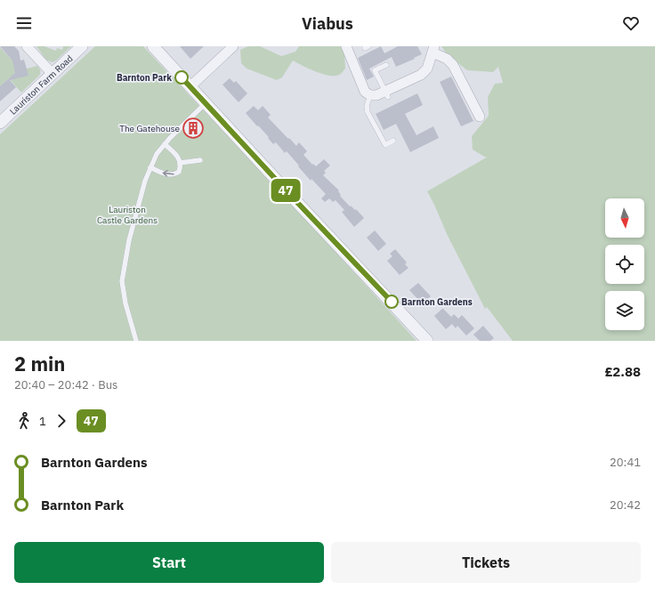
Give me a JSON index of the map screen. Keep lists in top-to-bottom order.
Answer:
{
  "streets": {
    "street": ["Lauriston Farm Road"]
  },
  "parks": ["Lauriston Castle Gardens"],
  "places": {
    "other": ["Barnton Park", "Barnton Gardens"],
    "building": ["The Gatehouse"]
  },
  "lines": ["bus line 47"],
  "north": "bottom",
  "page": {
    "header": "Viabus",
    "on_map": "47",
    "heading": ["2 min", "20:40 – 20:42 · Bus", "£2.88"],
    "legs": ["1", "47"],
    "list": [
      {
        "name": "Barnton Gardens",
        "value": "20:41"
      },
      {
        "name": "Barnton Park",
        "value": "20:42"
      }
    ],
    "buttons": ["Start", "Tickets"]
  }
}
